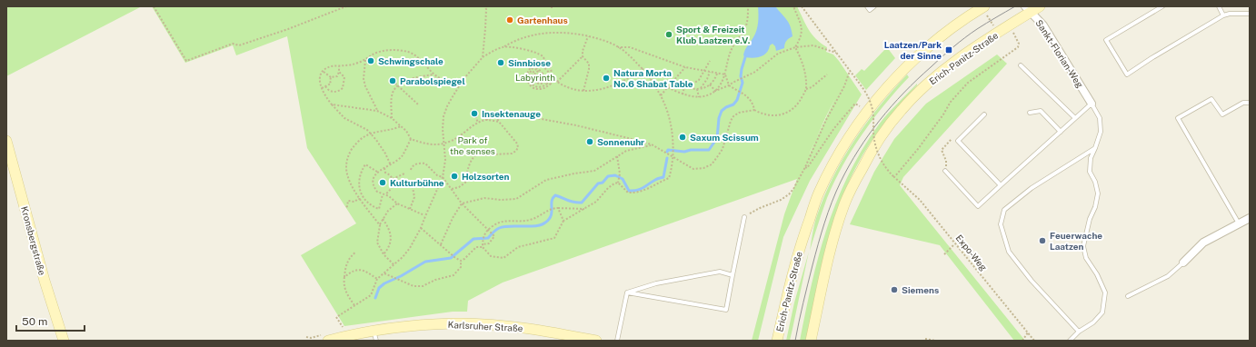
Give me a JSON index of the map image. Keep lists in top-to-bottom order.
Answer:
{
  "streets": {
    "main road": ["Erich-Panitz-Straße", "Kronsbergstraße", "Karlsruher Straße"],
    "street": ["Sankt-Florian-Weg"],
    "path": ["Expo-Weg"]
  },
  "crossings": [
    ["Sankt-Florian-Weg", "Erich-Panitz-Straße"]
  ],
  "parks": ["Labyrinth", "Park of the senses"],
  "places": {
    "other": [
      "Gartenhaus",
      "Sport & Freizeit Klub Laatzen e.V.",
      "Schwingschale",
      "Sinnbiose",
      "Natura Morta No.6 Shabat Table",
      "Parabolspiegel",
      "Insektenauge",
      "Saxum Scissum",
      "Sonnenuhr",
      "Holzsorten",
      "Kulturbühne",
      "Feuerwache Laatzen",
      "Siemens"
    ],
    "transit": ["Laatzen/Park der Sinne"]
  },
  "scale_bar": "50 m"
}
